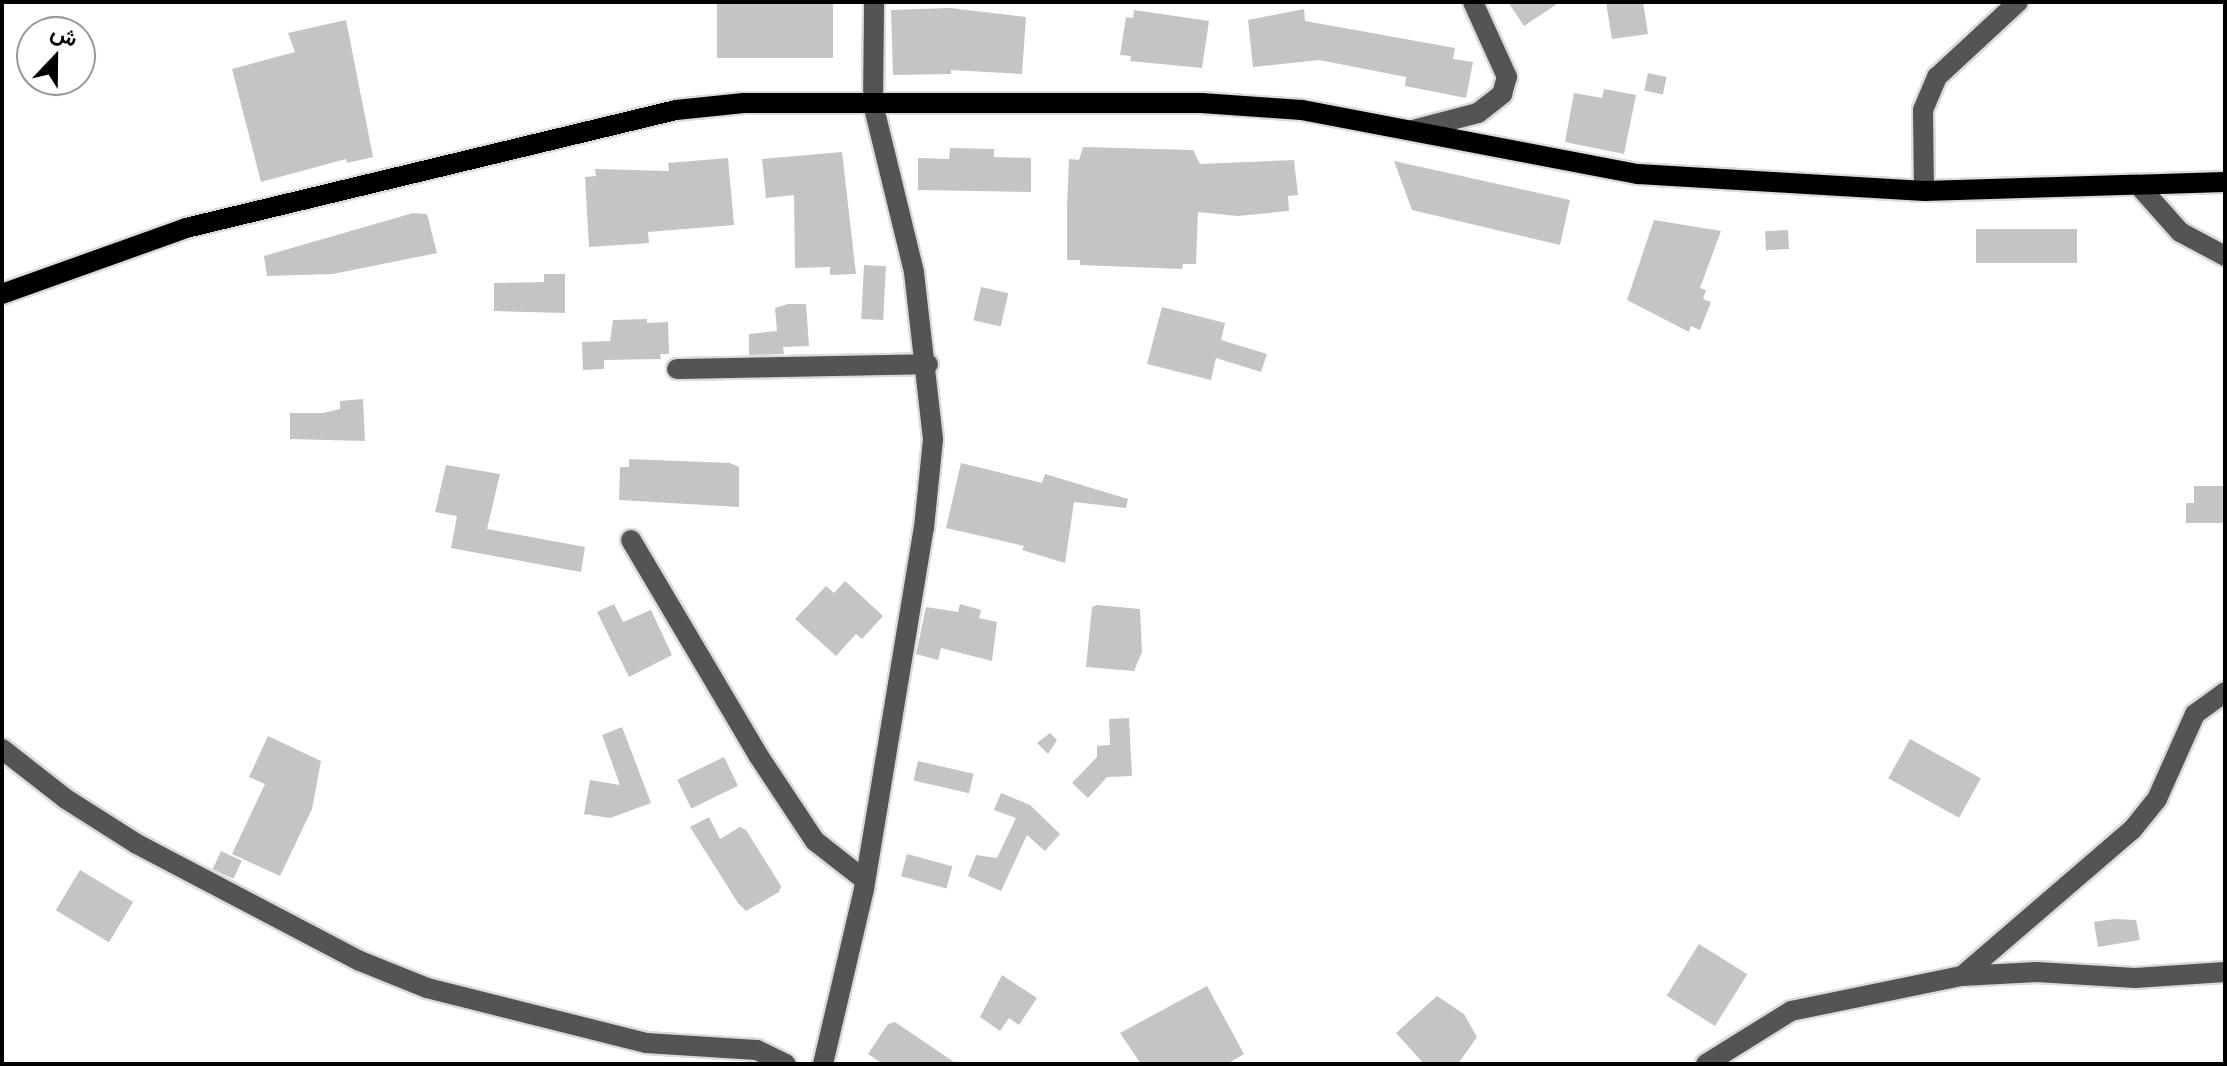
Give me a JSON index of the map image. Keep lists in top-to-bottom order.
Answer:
{
  "north": "top"
}
